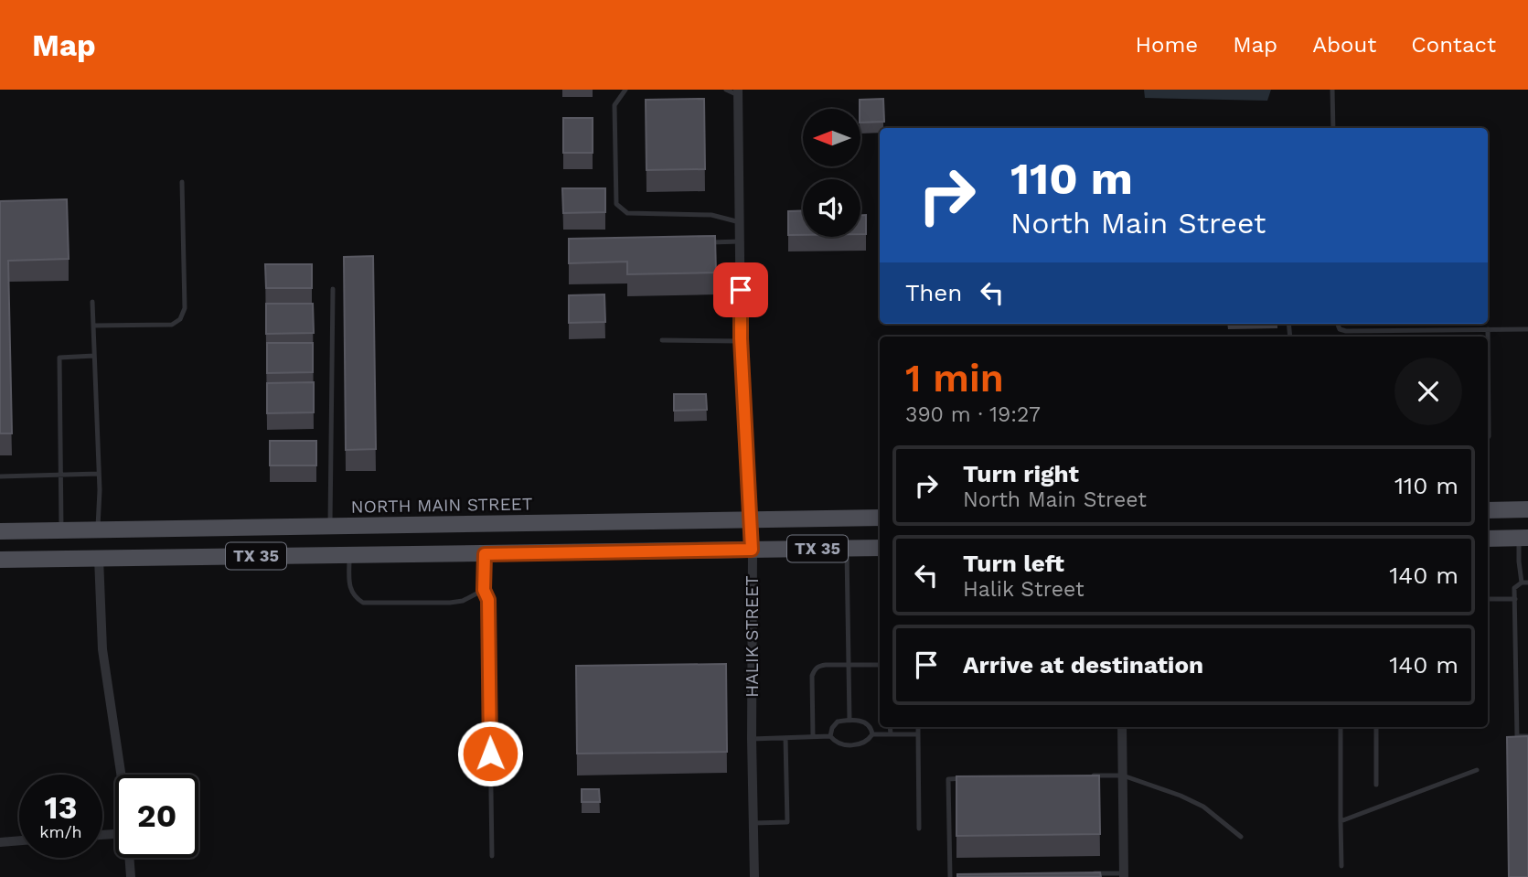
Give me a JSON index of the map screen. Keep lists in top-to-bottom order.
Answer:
{
  "streets": {
    "main road": ["NORTH MAIN STREET", "TX 35"],
    "street": ["HALIK STREET"]
  },
  "crossings": [
    ["NORTH MAIN STREET", "HALIK STREET"],
    ["TX 35", "HALIK STREET"]
  ],
  "north": "left",
  "page": {
    "header": "Map",
    "nav": [
      "Home",
      "Map",
      "About",
      "Contact"
    ],
    "turn": ["110 m", "North Main Street"],
    "then": "Then",
    "heading": ["1 min", "390 m · 19:27"],
    "list": [
      {
        "name": "Turn right",
        "note": "North Main Street",
        "value": "110 m"
      },
      {
        "name": "Turn left",
        "note": "Halik Street",
        "value": "140 m"
      },
      {
        "name": "Arrive at destination",
        "value": "140 m"
      }
    ],
    "speed": "13 km/h",
    "limit": "20"
  }
}
